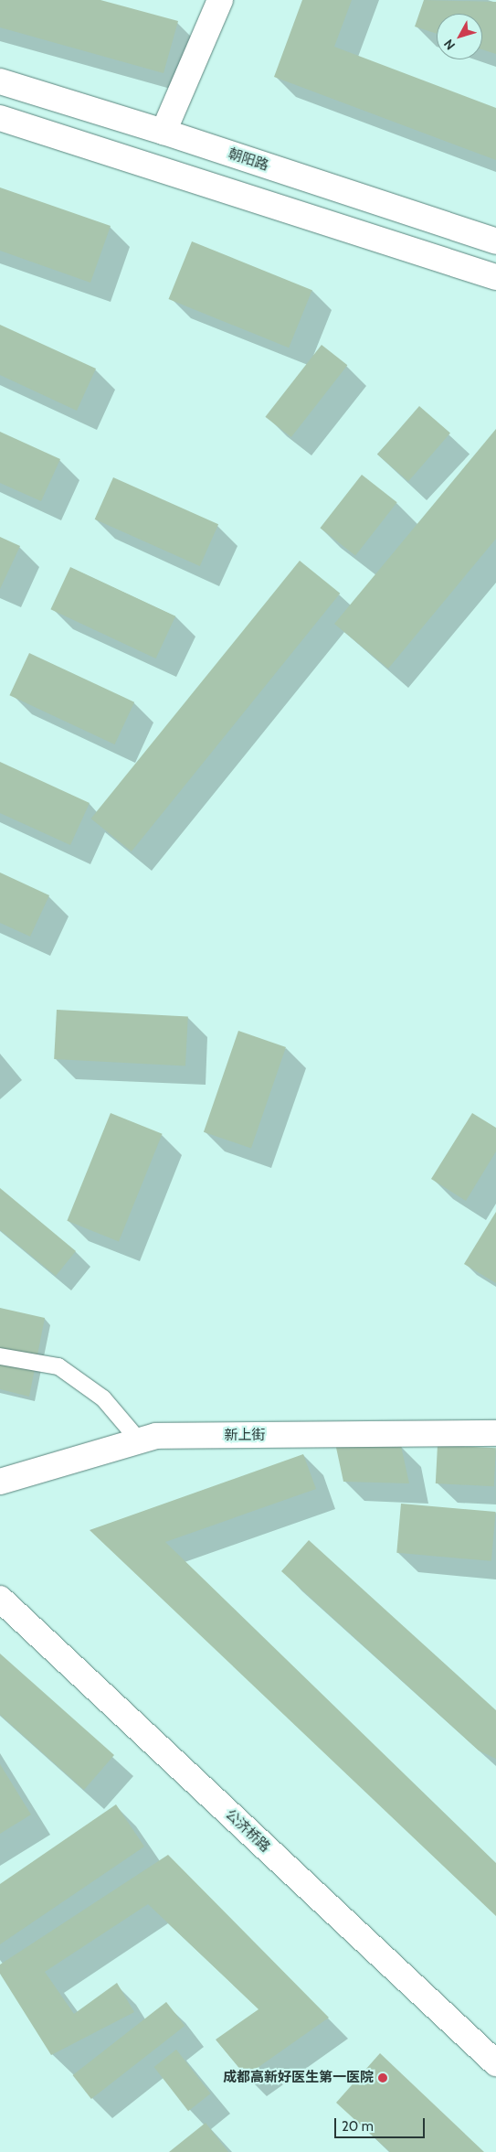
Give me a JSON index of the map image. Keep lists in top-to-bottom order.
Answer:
{
  "streets": {
    "main road": ["朝阳路", "新上街", "公济桥路"]
  },
  "places": ["成都高新好医生第一医院"],
  "scale_bar": "20 m",
  "north": "bottom left"
}
